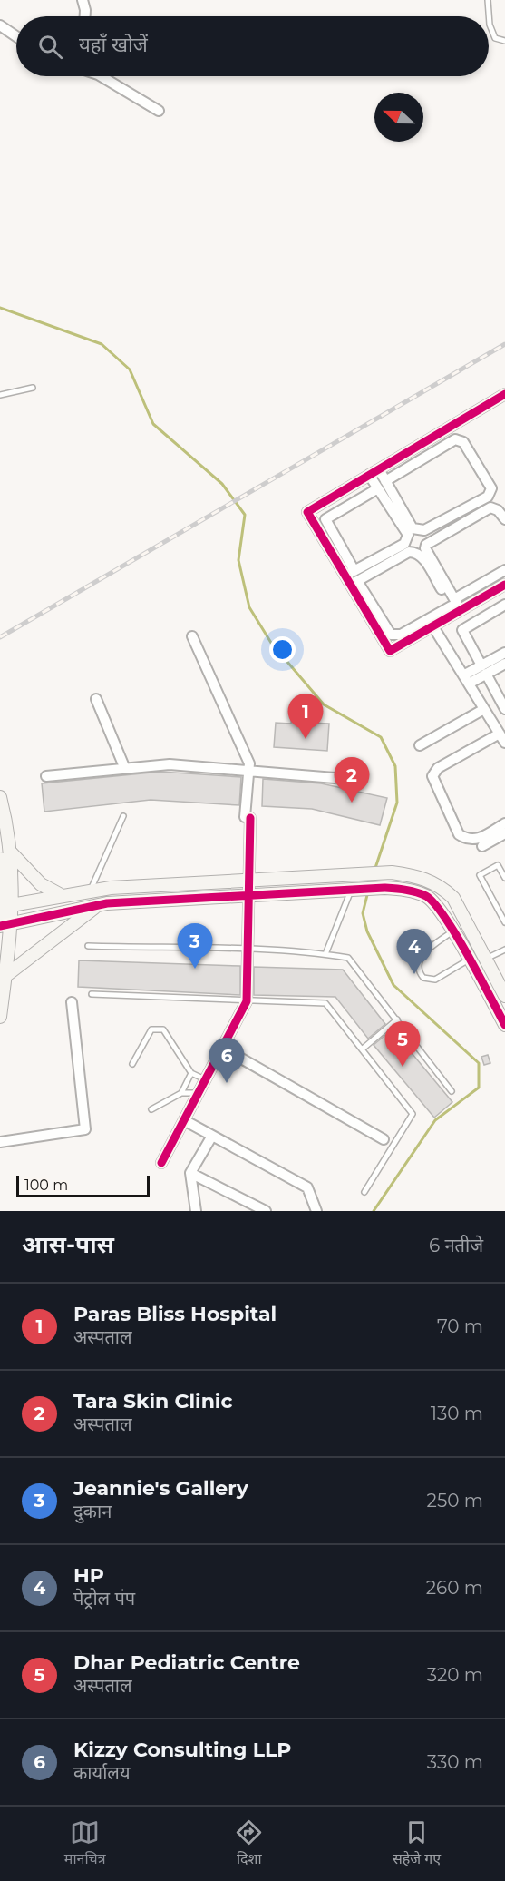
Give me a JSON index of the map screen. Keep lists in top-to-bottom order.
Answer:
{
  "scale_bar": "100 m",
  "north": "left",
  "page": {
    "search": "यहाँ खोजें",
    "pins": [
      "1",
      "2",
      "3",
      "4",
      "5",
      "6"
    ],
    "scale": "100 m",
    "heading": ["आस-पास", "6 नतीजे"],
    "list": [
      {
        "mark": "1",
        "name": "Paras Bliss Hospital",
        "note": "अस्पताल",
        "value": "70 m"
      },
      {
        "mark": "2",
        "name": "Tara Skin Clinic",
        "note": "अस्पताल",
        "value": "130 m"
      },
      {
        "mark": "3",
        "name": "Jeannie's Gallery",
        "note": "दुकान",
        "value": "250 m"
      },
      {
        "mark": "4",
        "name": "HP",
        "note": "पेट्रोल पंप",
        "value": "260 m"
      },
      {
        "mark": "5",
        "name": "Dhar Pediatric Centre",
        "note": "अस्पताल",
        "value": "320 m"
      },
      {
        "mark": "6",
        "name": "Kizzy Consulting LLP",
        "note": "कार्यालय",
        "value": "330 m"
      }
    ],
    "nav": ["मानचित्र", "दिशा", "सहेजे गए"]
  }
}
